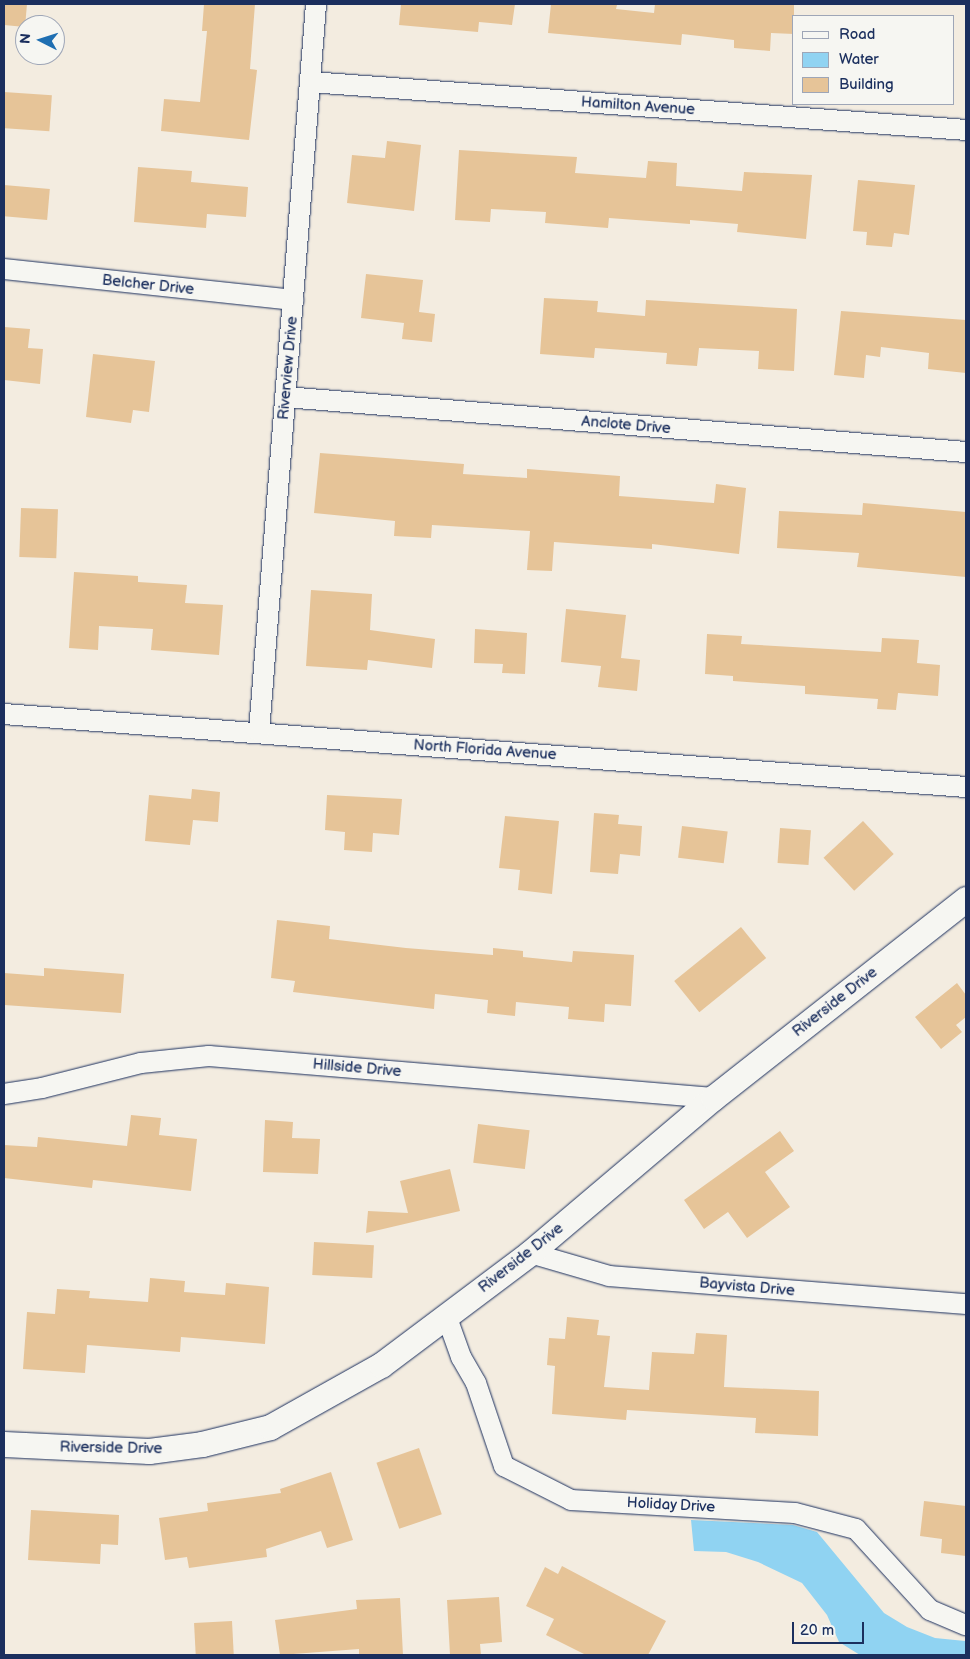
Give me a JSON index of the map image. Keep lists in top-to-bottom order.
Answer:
{
  "streets": {
    "street": [
      "Hamilton Avenue",
      "Belcher Drive",
      "Riverview Drive",
      "Anclote Drive",
      "North Florida Avenue",
      "Riverside Drive",
      "Hillside Drive",
      "Bayvista Drive",
      "Holiday Drive"
    ]
  },
  "crossings": [
    ["Hamilton Avenue", "Riverview Drive"],
    ["Belcher Drive", "Riverview Drive"],
    ["Riverview Drive", "Anclote Drive"],
    ["Riverview Drive", "North Florida Avenue"],
    ["Riverside Drive", "Hillside Drive"],
    ["Riverside Drive", "Bayvista Drive"],
    ["Riverside Drive", "Holiday Drive"]
  ],
  "legend": ["Road", "Water", "Building"],
  "scale_bar": "20 m",
  "north": "left"
}
